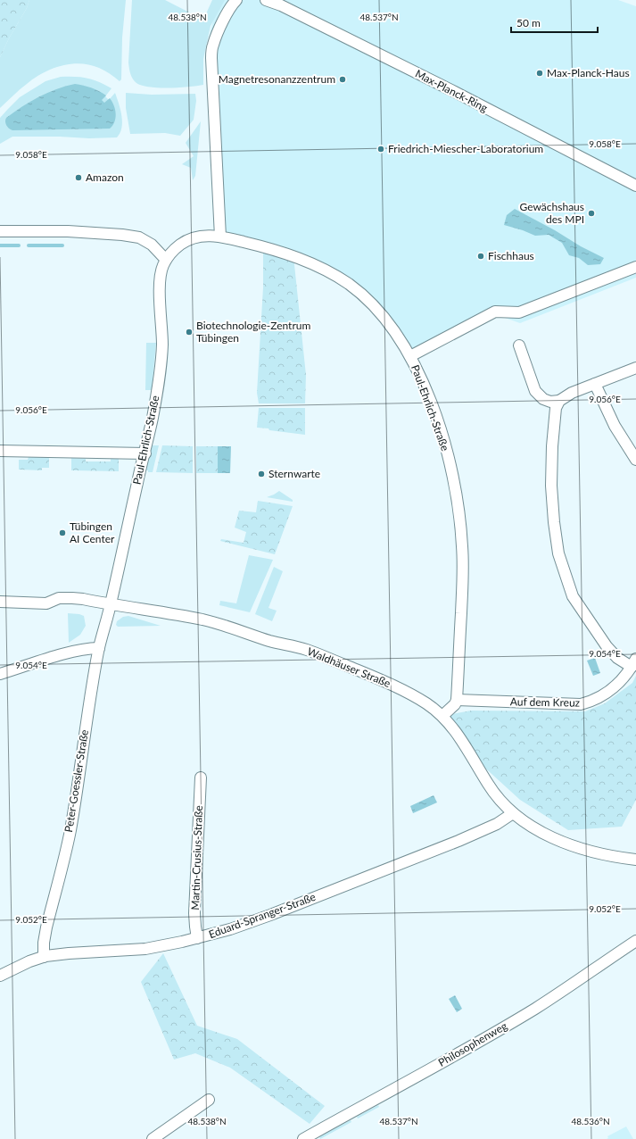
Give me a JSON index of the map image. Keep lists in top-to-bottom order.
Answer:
{
  "streets": {
    "street": [
      "Max-Planck-Ring",
      "Paul-Ehrlich-Straße",
      "Waldhäuser Straße",
      "Auf dem Kreuz",
      "Peter-Goessler-Straße",
      "Martin-Crusius-Straße",
      "Eduard-Spranger-Straße",
      "Philosophenweg"
    ]
  },
  "crossings": [
    ["Paul-Ehrlich-Straße", "Waldhäuser Straße"],
    ["Paul-Ehrlich-Straße", "Auf dem Kreuz"],
    ["Paul-Ehrlich-Straße", "Peter-Goessler-Straße"],
    ["Waldhäuser Straße", "Peter-Goessler-Straße"],
    ["Waldhäuser Straße", "Eduard-Spranger-Straße"],
    ["Peter-Goessler-Straße", "Eduard-Spranger-Straße"],
    ["Martin-Crusius-Straße", "Eduard-Spranger-Straße"]
  ],
  "places": [
    "Max-Planck-Haus",
    "Magnetresonanzzentrum",
    "Friedrich-Miescher-Laboratorium",
    "Amazon",
    "Gewächshaus des MPI",
    "Fischhaus",
    "Biotechnologie-Zentrum Tübingen",
    "Sternwarte",
    "Tübingen AI Center"
  ],
  "scale_bar": "50 m",
  "coordinates": [
    "48.538°N",
    "48.537°N",
    "9.058°E",
    "9.056°E",
    "9.054°E",
    "9.052°E",
    "48.536°N"
  ]
}
